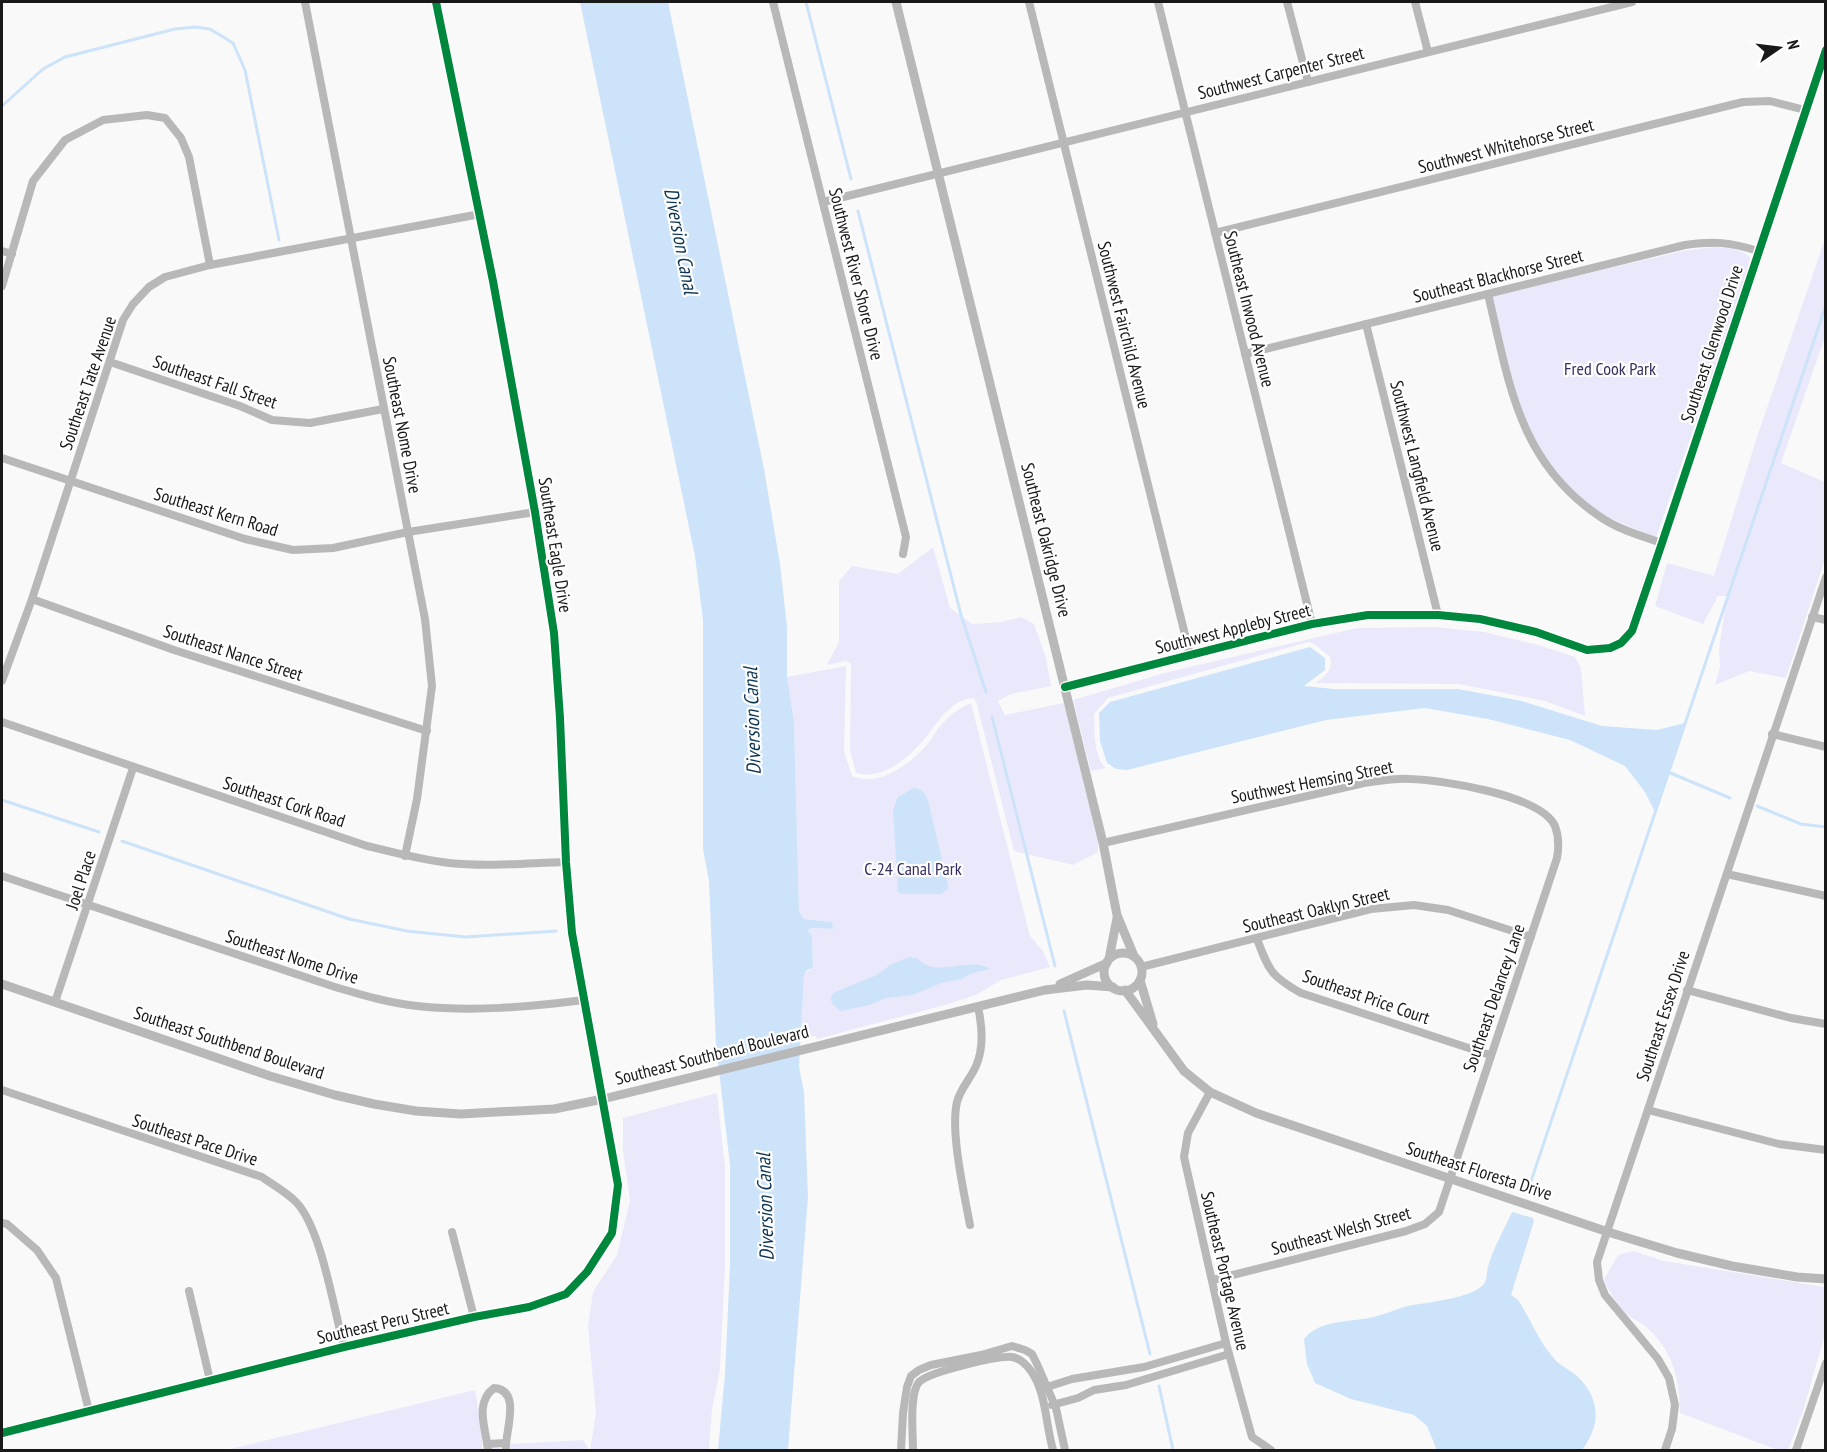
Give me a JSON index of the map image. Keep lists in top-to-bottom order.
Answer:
{
  "streets": {
    "street": [
      "Southwest Carpenter Street",
      "Southwest Whitehorse Street",
      "Southwest River Shore Drive",
      "Southeast Blackhorse Street",
      "Southeast Inwood Avenue",
      "Southwest Fairchild Avenue",
      "Southeast Glenwood Drive",
      "Southeast Fall Street",
      "Southeast Tate Avenue",
      "Southeast Nome Drive",
      "Southwest Langfield Avenue",
      "Southeast Kern Road",
      "Southeast Oakridge Drive",
      "Southeast Eagle Drive",
      "Southwest Appleby Street",
      "Southeast Nance Street",
      "Southwest Hemsing Street",
      "Southeast Cork Road",
      "Joel Place",
      "Southeast Oaklyn Street",
      "Southeast Price Court",
      "Southeast Delancey Lane",
      "Southeast Essex Drive",
      "Southeast Southbend Boulevard",
      "Southeast Pace Drive",
      "Southeast Floresta Drive",
      "Southeast Welsh Street",
      "Southeast Portage Avenue",
      "Southeast Peru Street"
    ]
  },
  "crossings": [
    ["Southwest Carpenter Street", "Southwest River Shore Drive"],
    ["Southwest Carpenter Street", "Southeast Inwood Avenue"],
    ["Southwest Carpenter Street", "Southwest Fairchild Avenue"],
    ["Southwest Carpenter Street", "Southeast Oakridge Drive"],
    ["Southwest Whitehorse Street", "Southeast Inwood Avenue"],
    ["Southwest Whitehorse Street", "Southeast Glenwood Drive"],
    ["Southeast Blackhorse Street", "Southeast Inwood Avenue"],
    ["Southeast Blackhorse Street", "Southeast Glenwood Drive"],
    ["Southeast Blackhorse Street", "Southwest Langfield Avenue"],
    ["Southeast Inwood Avenue", "Southwest Appleby Street"],
    ["Southwest Fairchild Avenue", "Southwest Appleby Street"],
    ["Southeast Glenwood Drive", "Southwest Appleby Street"],
    ["Southeast Fall Street", "Southeast Tate Avenue"],
    ["Southeast Fall Street", "Southeast Nome Drive"],
    ["Southeast Tate Avenue", "Southeast Nome Drive"],
    ["Southeast Tate Avenue", "Southeast Kern Road"],
    ["Southeast Tate Avenue", "Southeast Eagle Drive"],
    ["Southeast Tate Avenue", "Southeast Nance Street"],
    ["Southeast Nome Drive", "Southeast Kern Road"],
    ["Southeast Nome Drive", "Southeast Eagle Drive"],
    ["Southeast Nome Drive", "Southeast Nance Street"],
    ["Southeast Nome Drive", "Southeast Cork Road"],
    ["Southeast Nome Drive", "Joel Place"],
    ["Southwest Langfield Avenue", "Southwest Appleby Street"],
    ["Southeast Kern Road", "Southeast Eagle Drive"],
    ["Southeast Oakridge Drive", "Southwest Appleby Street"],
    ["Southeast Oakridge Drive", "Southwest Hemsing Street"],
    ["Southeast Oakridge Drive", "Southeast Oaklyn Street"],
    ["Southeast Oakridge Drive", "Southeast Southbend Boulevard"],
    ["Southeast Oakridge Drive", "Southeast Floresta Drive"],
    ["Southeast Eagle Drive", "Southeast Cork Road"],
    ["Southeast Eagle Drive", "Southeast Southbend Boulevard"],
    ["Southeast Eagle Drive", "Southeast Peru Street"],
    ["Southwest Hemsing Street", "Southeast Delancey Lane"],
    ["Southeast Cork Road", "Joel Place"],
    ["Joel Place", "Southeast Southbend Boulevard"],
    ["Southeast Oaklyn Street", "Southeast Price Court"],
    ["Southeast Oaklyn Street", "Southeast Delancey Lane"],
    ["Southeast Oaklyn Street", "Southeast Southbend Boulevard"],
    ["Southeast Oaklyn Street", "Southeast Floresta Drive"],
    ["Southeast Price Court", "Southeast Delancey Lane"],
    ["Southeast Delancey Lane", "Southeast Floresta Drive"],
    ["Southeast Delancey Lane", "Southeast Welsh Street"],
    ["Southeast Essex Drive", "Southeast Floresta Drive"],
    ["Southeast Southbend Boulevard", "Southeast Floresta Drive"],
    ["Southeast Southbend Boulevard", "Southeast Peru Street"],
    ["Southeast Pace Drive", "Southeast Peru Street"],
    ["Southeast Floresta Drive", "Southeast Welsh Street"],
    ["Southeast Floresta Drive", "Southeast Portage Avenue"],
    ["Southeast Welsh Street", "Southeast Portage Avenue"]
  ],
  "water": ["Diversion Canal"],
  "parks": ["Fred Cook Park", "C-24 Canal Park"],
  "north": "right"
}
